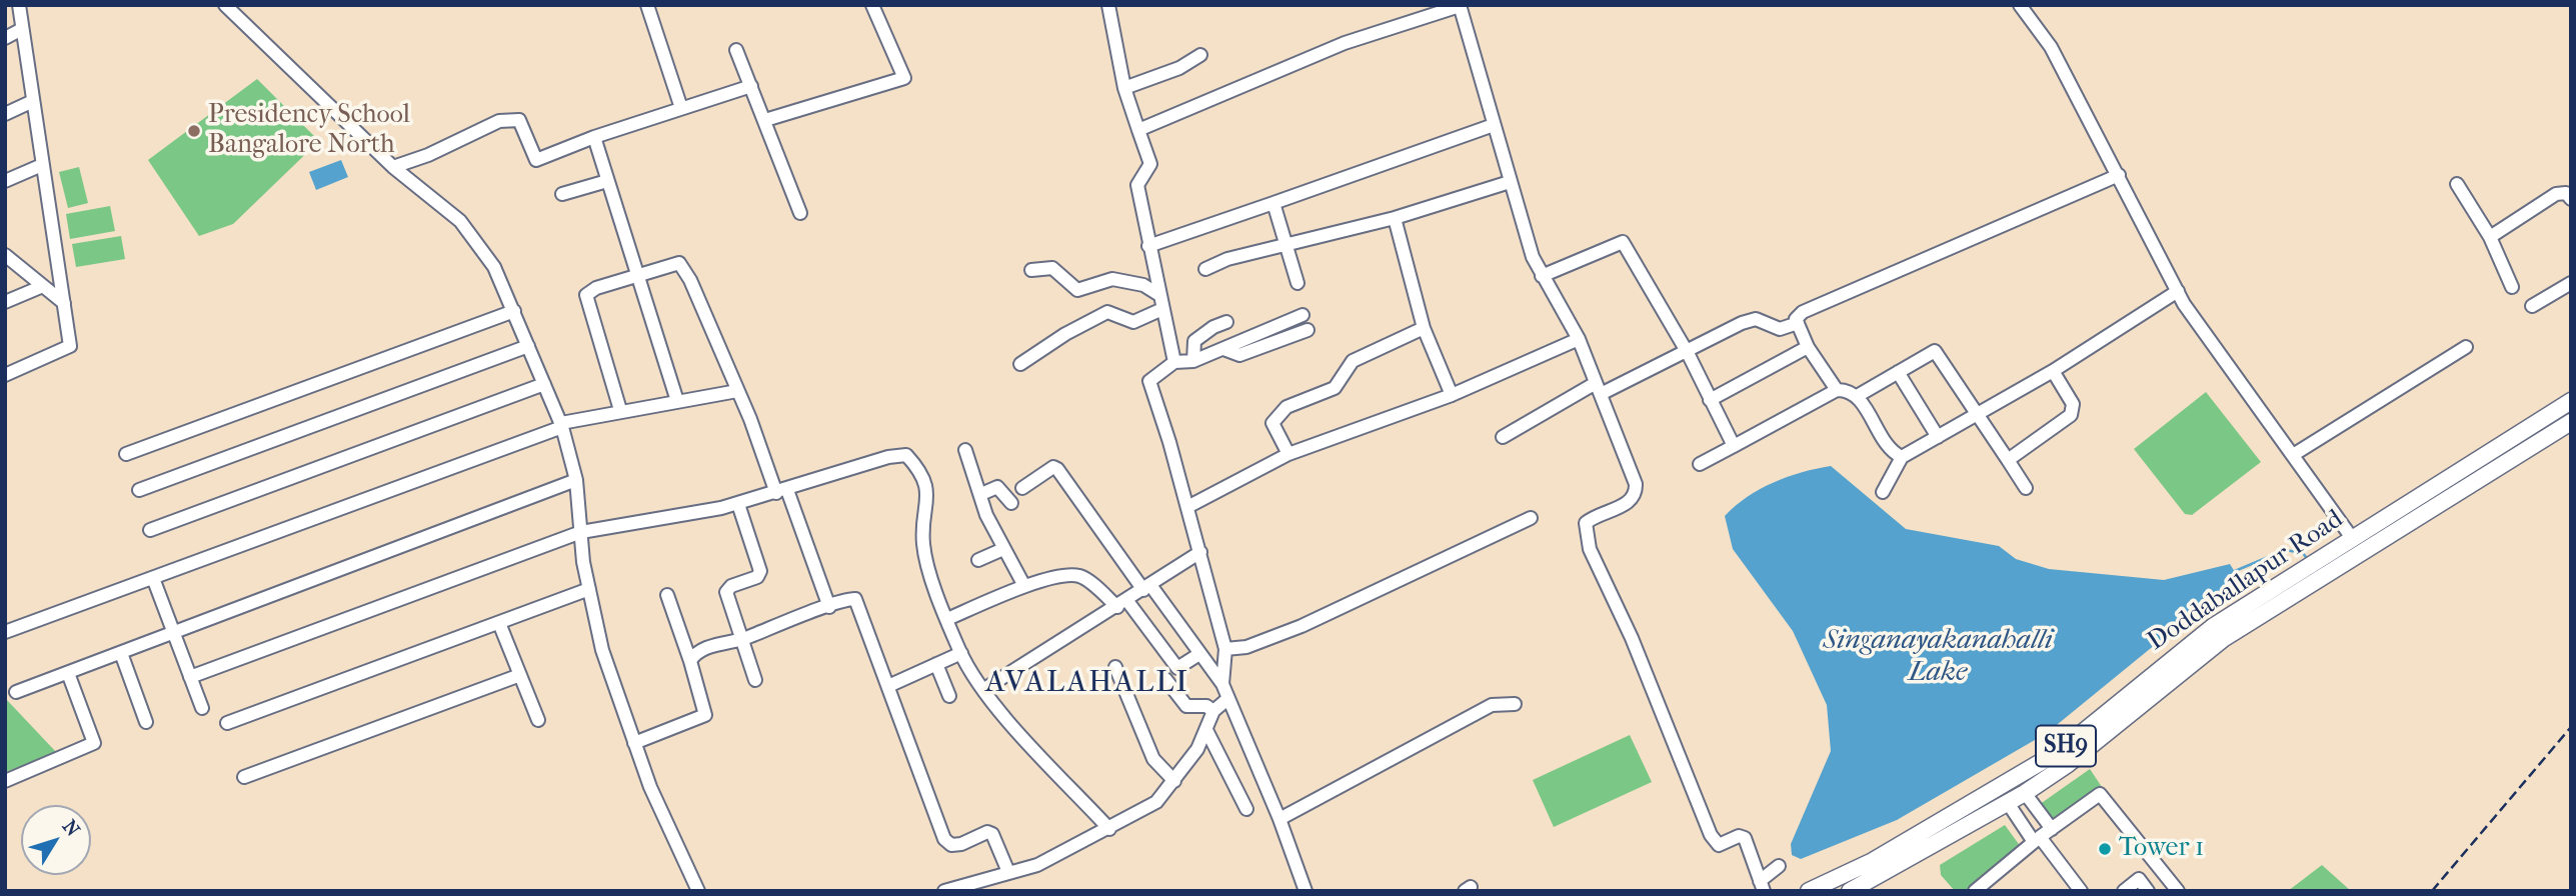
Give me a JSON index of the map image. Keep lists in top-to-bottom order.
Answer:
{
  "streets": {
    "main road": ["Doddaballapur Road", "SH9"]
  },
  "districts": ["AVALAHALLI"],
  "water": ["Singanayakanahalli Lake"],
  "places": ["Presidency School Bangalore North", "Tower 1"],
  "north": "top right"
}
